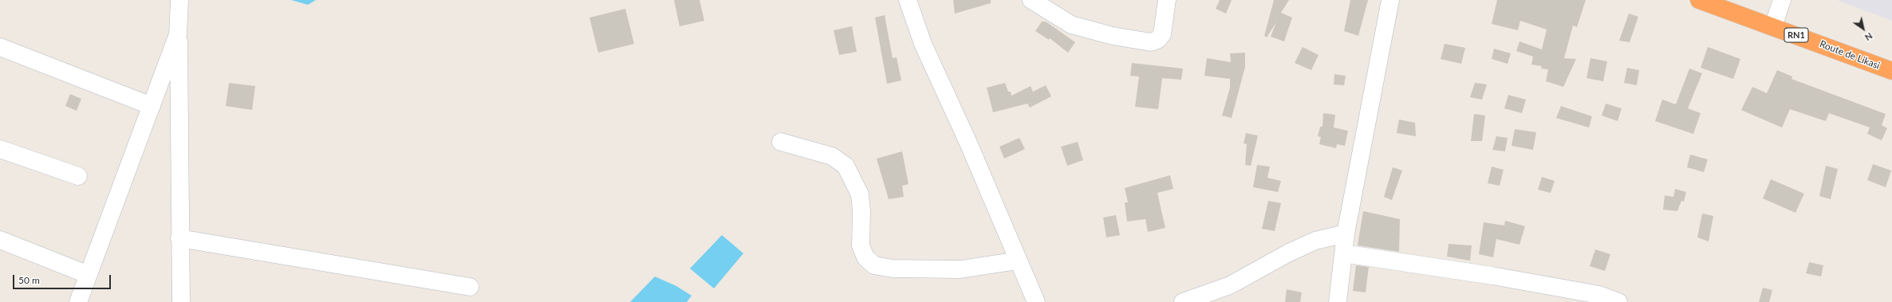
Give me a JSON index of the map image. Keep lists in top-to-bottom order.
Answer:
{
  "streets": {
    "highway": ["RN1", "Route de Likasi"]
  },
  "scale_bar": "50 m",
  "north": "bottom right"
}
